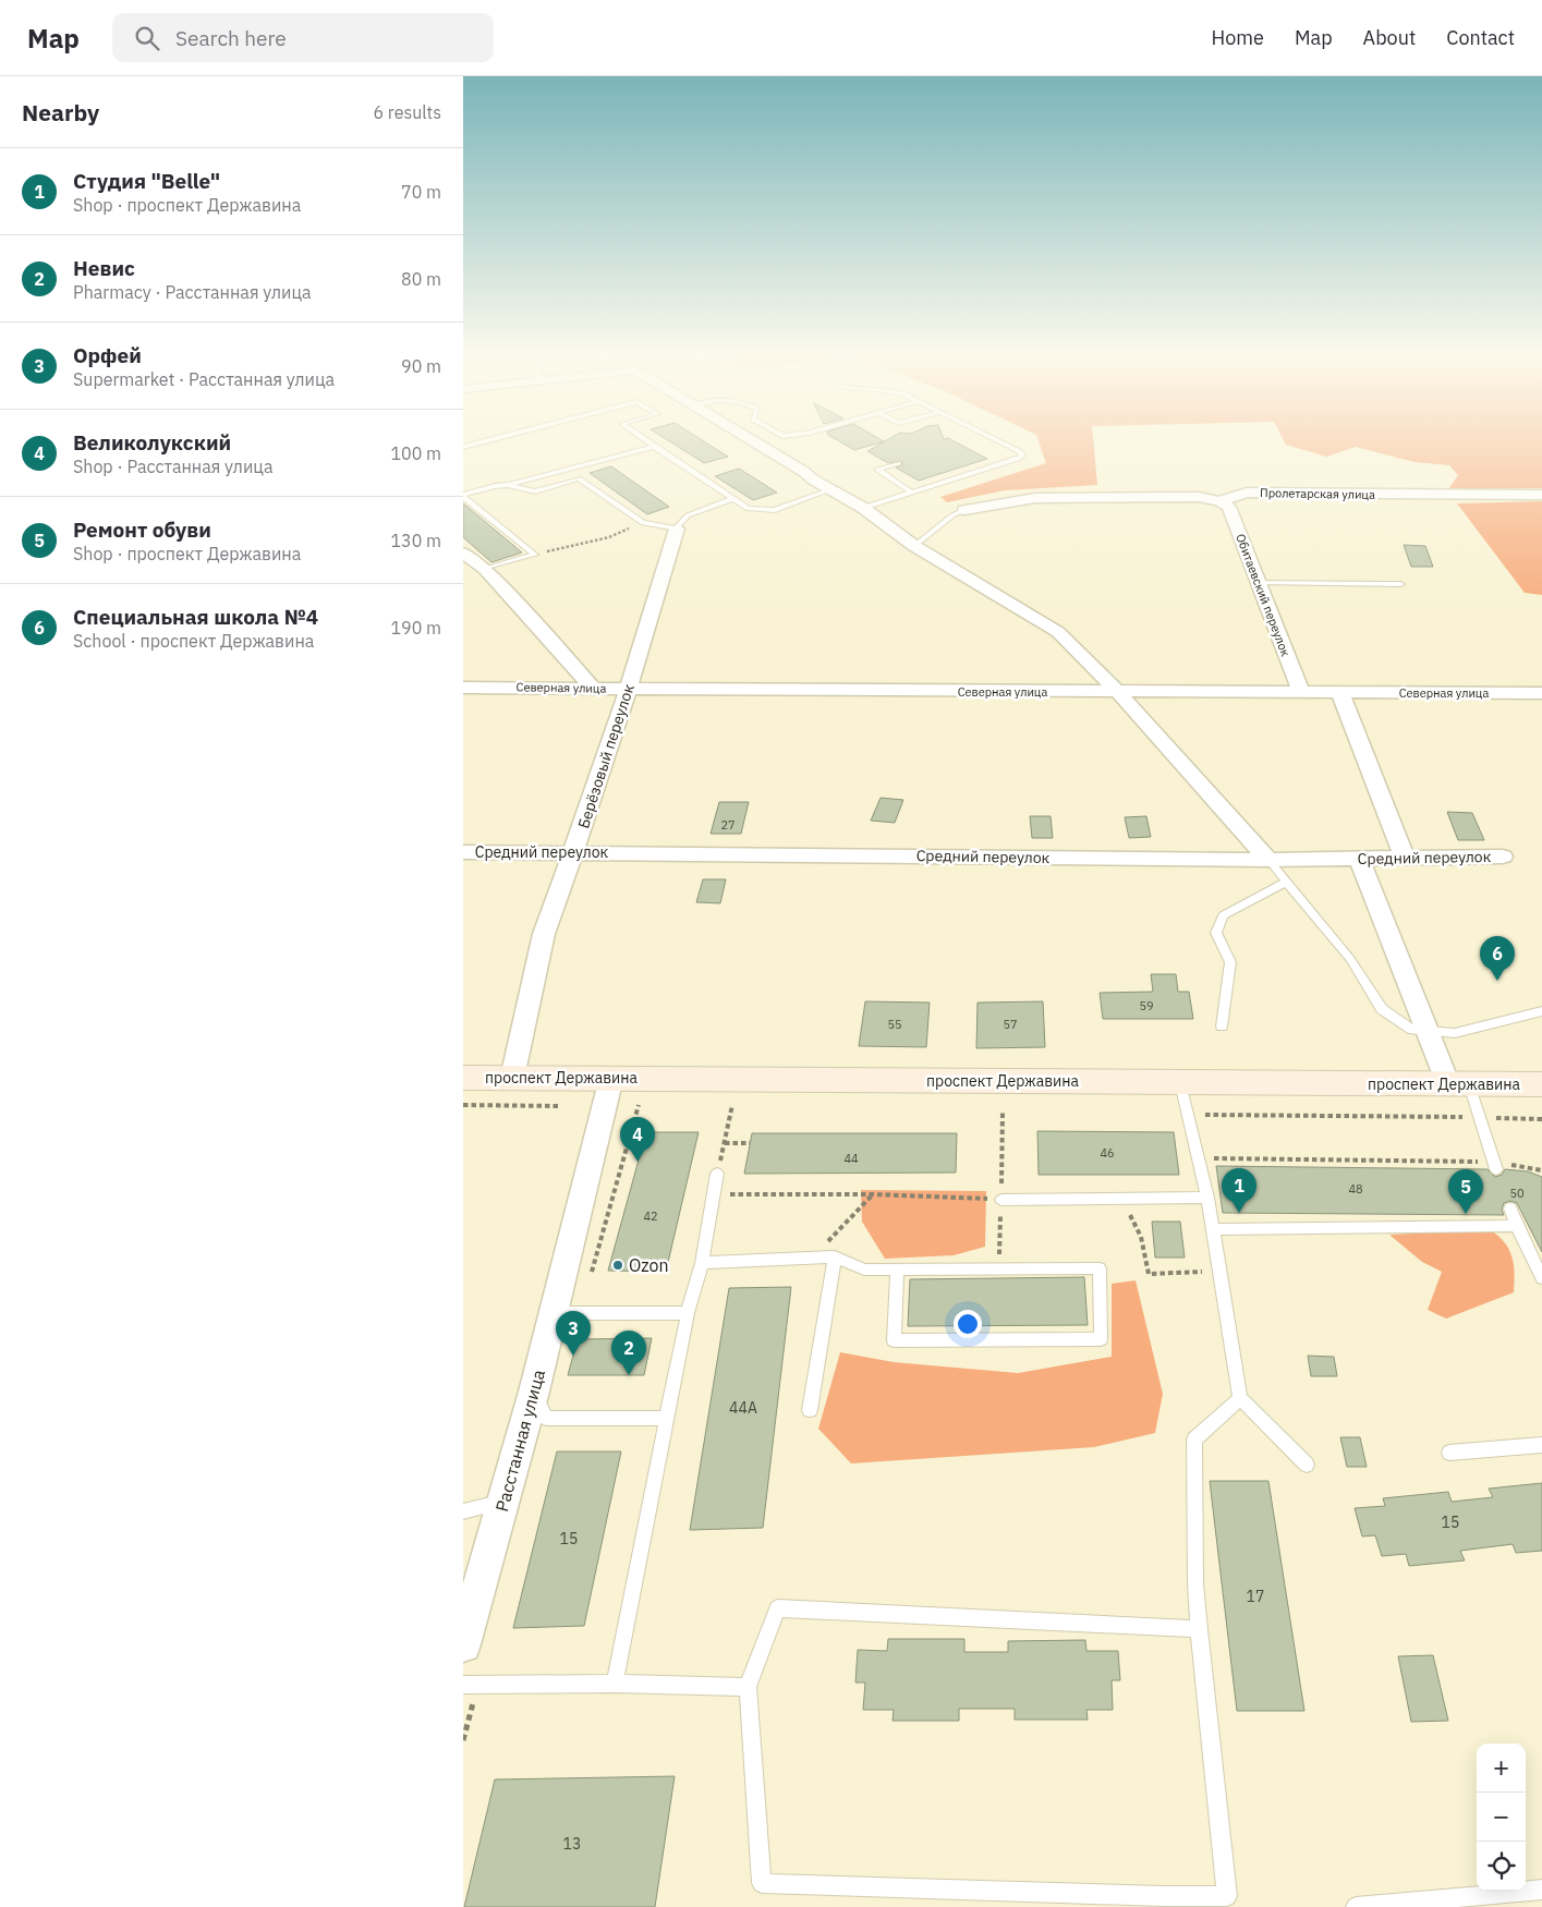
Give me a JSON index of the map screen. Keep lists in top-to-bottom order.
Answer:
{
  "streets": {
    "main road": ["проспект Державина"],
    "street": [
      "Пролетарская улица",
      "Обитаевский переулок",
      "Северная улица",
      "Берёзовый переулок",
      "Средний переулок",
      "Расстанная улица"
    ]
  },
  "crossings": [
    ["Пролетарская улица", "Обитаевский переулок"],
    ["Обитаевский переулок", "Северная улица"],
    ["Северная улица", "Берёзовый переулок"],
    ["Берёзовый переулок", "Средний переулок"],
    ["Берёзовый переулок", "проспект Державина"],
    ["проспект Державина", "Расстанная улица"]
  ],
  "places": ["Ozon"],
  "house_numbers": [
    "27",
    "59",
    "55",
    "57",
    "46",
    "44",
    "48",
    "50",
    "42",
    "44А",
    "15",
    "15",
    "17",
    "13"
  ],
  "page": {
    "header": "Map",
    "search": "Search here",
    "nav": [
      "Home",
      "Map",
      "About",
      "Contact"
    ],
    "heading": ["Nearby", "6 results"],
    "list": [
      {
        "mark": "1",
        "name": "Студия \"Belle\"",
        "note": "Shop · проспект Державина",
        "value": "70 m"
      },
      {
        "mark": "2",
        "name": "Невис",
        "note": "Pharmacy · Расстанная улица",
        "value": "80 m"
      },
      {
        "mark": "3",
        "name": "Орфей",
        "note": "Supermarket · Расстанная улица",
        "value": "90 m"
      },
      {
        "mark": "4",
        "name": "Великолукский",
        "note": "Shop · Расстанная улица",
        "value": "100 m"
      },
      {
        "mark": "5",
        "name": "Ремонт обуви",
        "note": "Shop · проспект Державина",
        "value": "130 m"
      },
      {
        "mark": "6",
        "name": "Специальная школа №4",
        "note": "School · проспект Державина",
        "value": "190 m"
      }
    ],
    "pins": [
      "6",
      "4",
      "1",
      "5",
      "3",
      "2"
    ],
    "map_buttons": ["+", "−"]
  }
}
